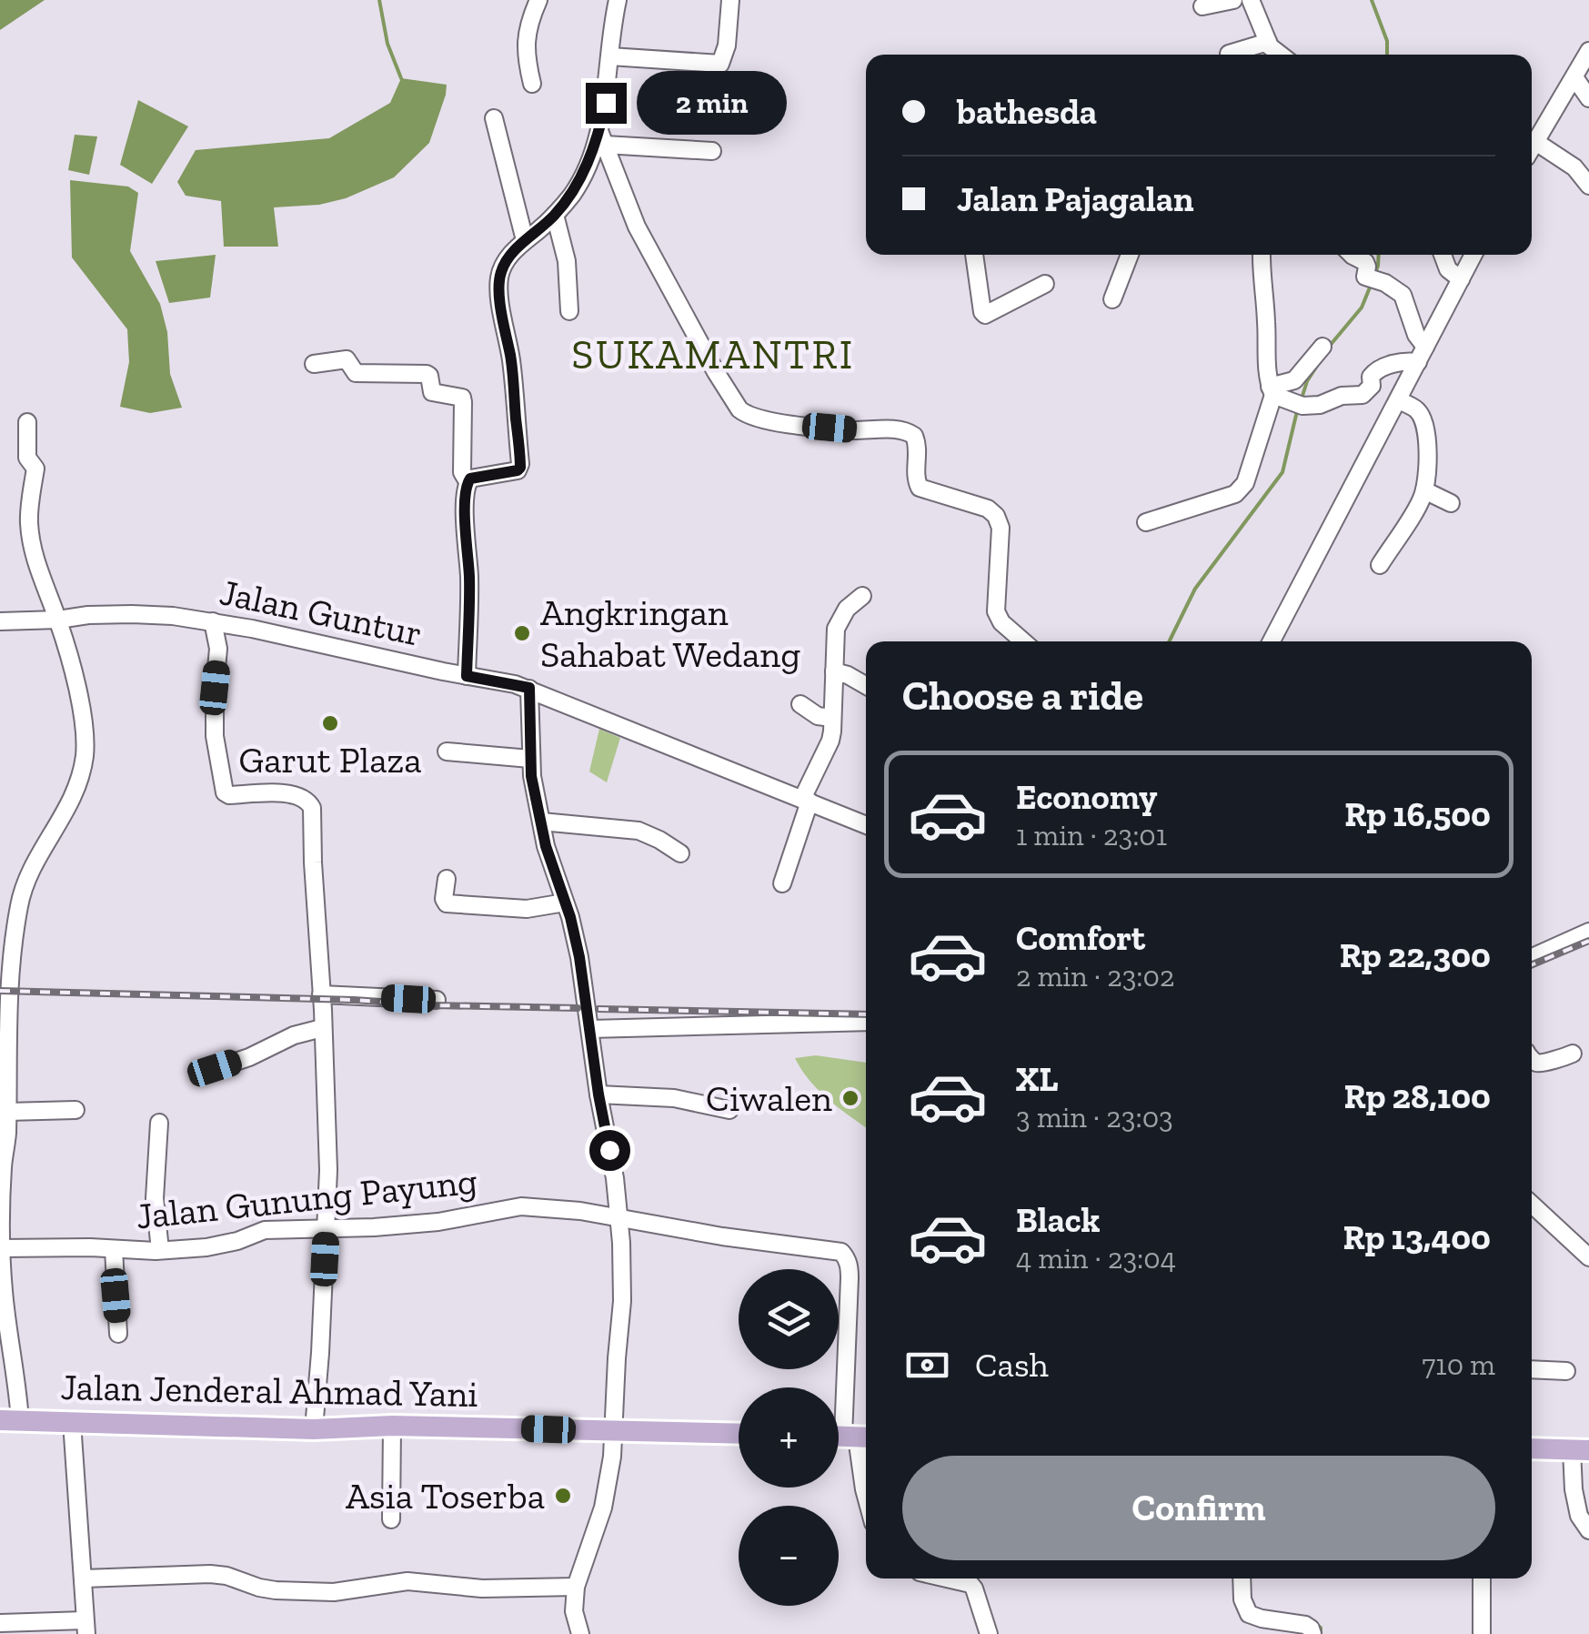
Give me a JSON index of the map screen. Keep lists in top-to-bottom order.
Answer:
{
  "streets": {
    "main road": ["Jalan Jenderal Ahmad Yani"],
    "street": ["Jalan Guntur", "Jalan Gunung Payung"]
  },
  "districts": ["SUKAMANTRI"],
  "places": [
    "Angkringan Sahabat Wedang",
    "Garut Plaza",
    "Ciwalen",
    "Asia Toserba"
  ],
  "page": {
    "banner": ["bathesda", "Jalan Pajagalan"],
    "bubble": "2 min",
    "heading": "Choose a ride",
    "list": [
      {
        "name": "Economy",
        "note": "1 min · 23:01",
        "value": "Rp 16,500"
      },
      {
        "name": "Comfort",
        "note": "2 min · 23:02",
        "value": "Rp 22,300"
      },
      {
        "name": "XL",
        "note": "3 min · 23:03",
        "value": "Rp 28,100"
      },
      {
        "name": "Black",
        "note": "4 min · 23:04",
        "value": "Rp 13,400"
      }
    ],
    "map_buttons": ["+", "−"],
    "pay": ["Cash", "710 m"],
    "buttons": "Confirm"
  }
}
